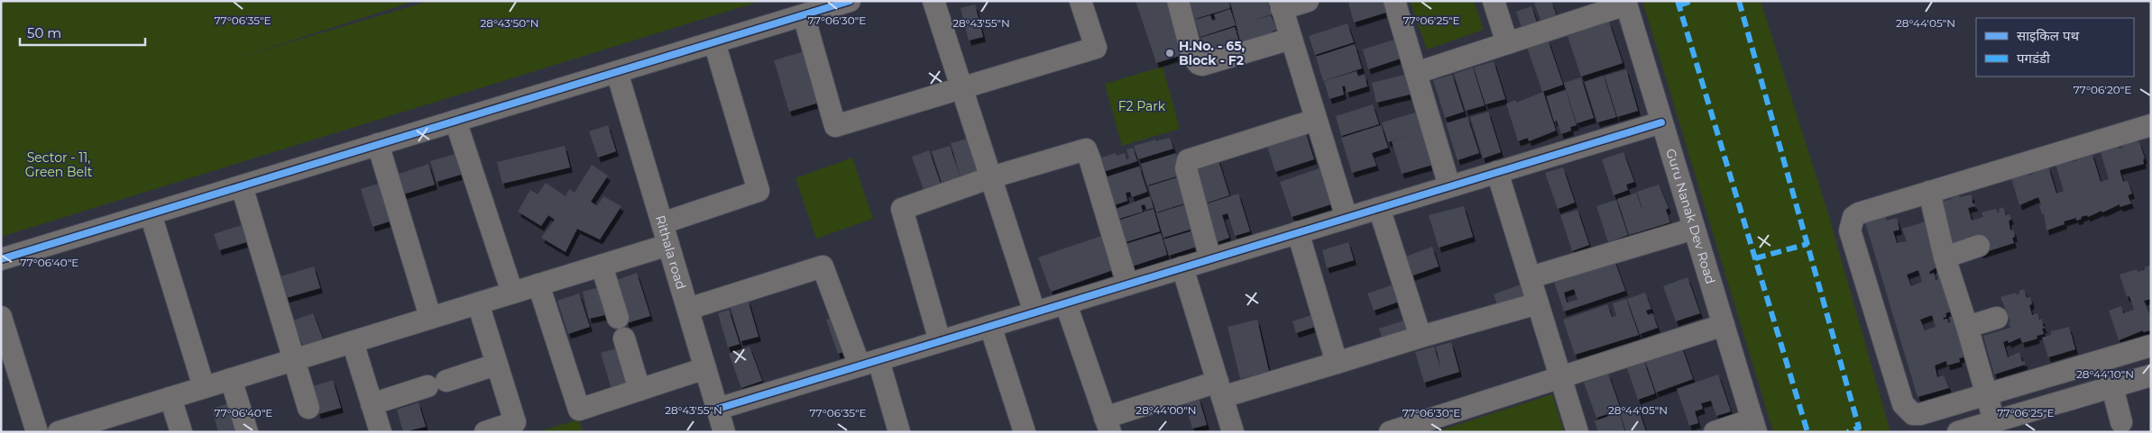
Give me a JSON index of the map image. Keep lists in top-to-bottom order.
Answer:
{
  "streets": {
    "street": ["Guru Nanak Dev Road", "Rithala road"]
  },
  "parks": ["F2 Park", "Sector - 11, Green Belt"],
  "places": ["H.No. - 65, Block - F2"],
  "legend": ["साइकिल पथ", "पगडंडी"],
  "scale_bar": "50 m",
  "coordinates": [
    "77°06'35\"E",
    "77°06'30\"E",
    "77°06'25\"E",
    "28°43'50\"N",
    "28°43'55\"N",
    "28°44'05\"N",
    "77°06'20\"E",
    "77°06'40\"E",
    "28°44'10\"N",
    "28°44'00\"N"
  ]
}
